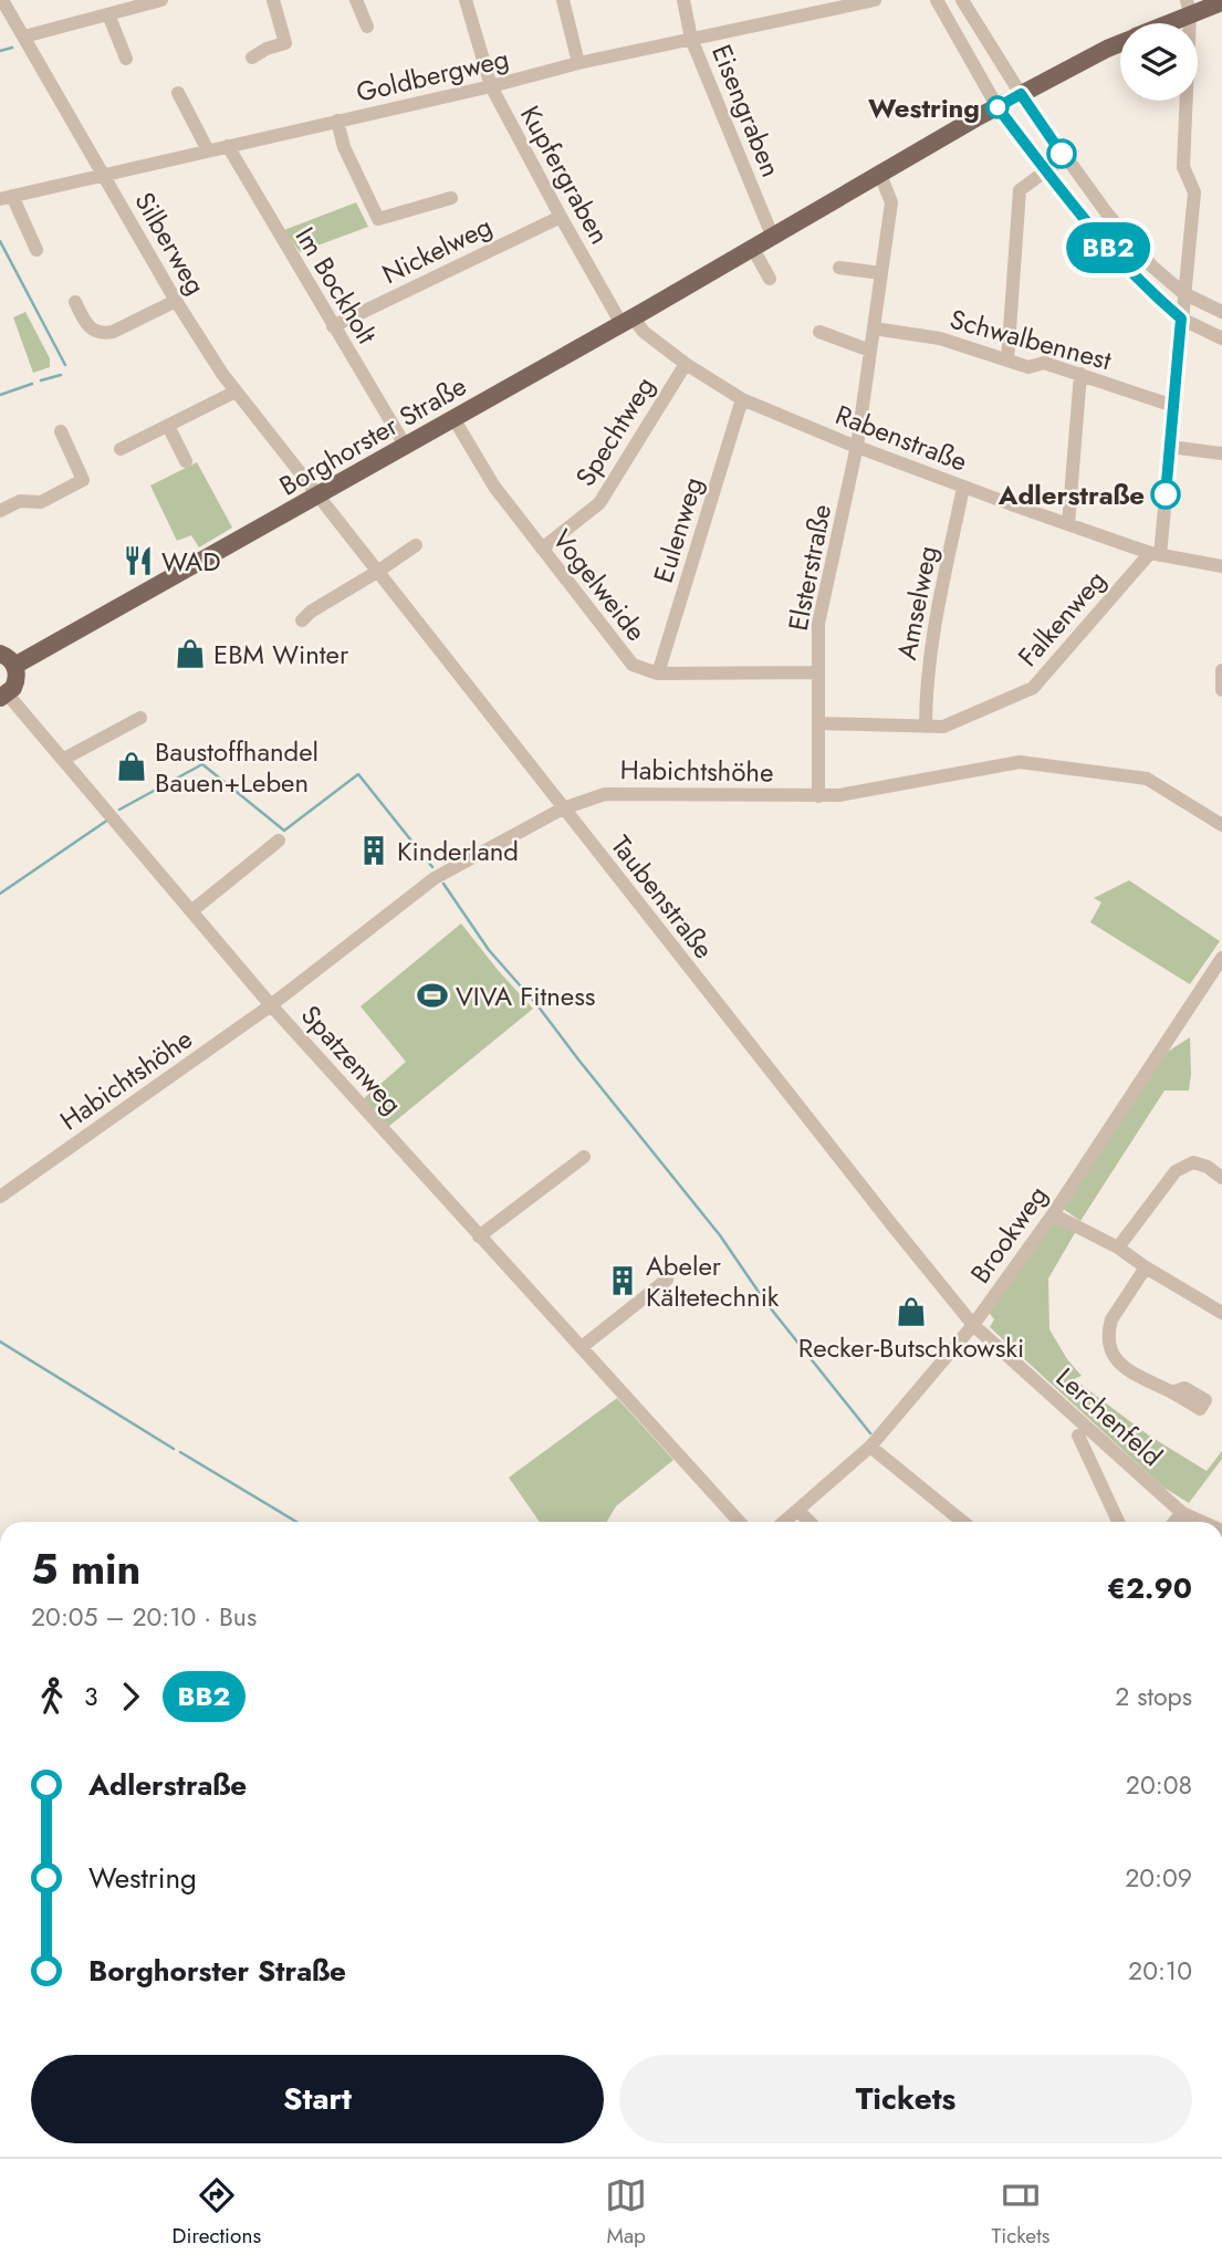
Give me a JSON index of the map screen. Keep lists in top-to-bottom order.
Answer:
{
  "streets": {
    "main road": ["Borghorster Straße"],
    "street": [
      "Goldbergweg",
      "Eisengraben",
      "Kupfergraben",
      "Silberweg",
      "Nickelweg",
      "Im Bockholt",
      "Schwalbennest",
      "Spechtweg",
      "Rabenstraße",
      "Eulenweg",
      "Elsterstraße",
      "Vogelweide",
      "Amselweg",
      "Falkenweg",
      "Habichtshöhe",
      "Taubenstraße",
      "Spatzenweg",
      "Brookweg",
      "Lerchenfeld"
    ]
  },
  "crossings": [
    ["Goldbergweg", "Eisengraben"],
    ["Goldbergweg", "Kupfergraben"],
    ["Goldbergweg", "Silberweg"],
    ["Goldbergweg", "Im Bockholt"],
    ["Eisengraben", "Borghorster Straße"],
    ["Kupfergraben", "Nickelweg"],
    ["Kupfergraben", "Borghorster Straße"],
    ["Kupfergraben", "Rabenstraße"],
    ["Silberweg", "Borghorster Straße"],
    ["Silberweg", "Taubenstraße"],
    ["Nickelweg", "Im Bockholt"],
    ["Im Bockholt", "Borghorster Straße"],
    ["Schwalbennest", "Elsterstraße"],
    ["Spechtweg", "Rabenstraße"],
    ["Spechtweg", "Vogelweide"],
    ["Borghorster Straße", "Rabenstraße"],
    ["Borghorster Straße", "Elsterstraße"],
    ["Borghorster Straße", "Vogelweide"],
    ["Borghorster Straße", "Taubenstraße"],
    ["Rabenstraße", "Eulenweg"],
    ["Rabenstraße", "Elsterstraße"],
    ["Rabenstraße", "Amselweg"],
    ["Rabenstraße", "Falkenweg"],
    ["Eulenweg", "Vogelweide"],
    ["Elsterstraße", "Vogelweide"],
    ["Elsterstraße", "Falkenweg"],
    ["Elsterstraße", "Habichtshöhe"],
    ["Amselweg", "Falkenweg"],
    ["Habichtshöhe", "Taubenstraße"],
    ["Habichtshöhe", "Spatzenweg"],
    ["Taubenstraße", "Brookweg"],
    ["Taubenstraße", "Lerchenfeld"],
    ["Brookweg", "Lerchenfeld"]
  ],
  "places": {
    "other": ["Westring", "Adlerstraße"],
    "restaurant": ["WAD"],
    "shop": ["EBM Winter", "Baustoffhandel Bauen+Leben", "Recker-Butschkowski"],
    "building": ["Kinderland", "Abeler Kältetechnik"],
    "sports": ["VIVA Fitness"]
  },
  "lines": ["bus line BB2"],
  "page": {
    "on_map": "BB2",
    "heading": ["5 min", "20:05 – 20:10 · Bus", "€2.90"],
    "legs": ["3", "BB2", "2 stops"],
    "list": [
      {
        "name": "Adlerstraße",
        "value": "20:08"
      },
      {
        "name": "Westring",
        "value": "20:09"
      },
      {
        "name": "Borghorster Straße",
        "value": "20:10"
      }
    ],
    "buttons": ["Start", "Tickets"],
    "tabs": ["Directions", "Map", "Tickets"]
  }
}
